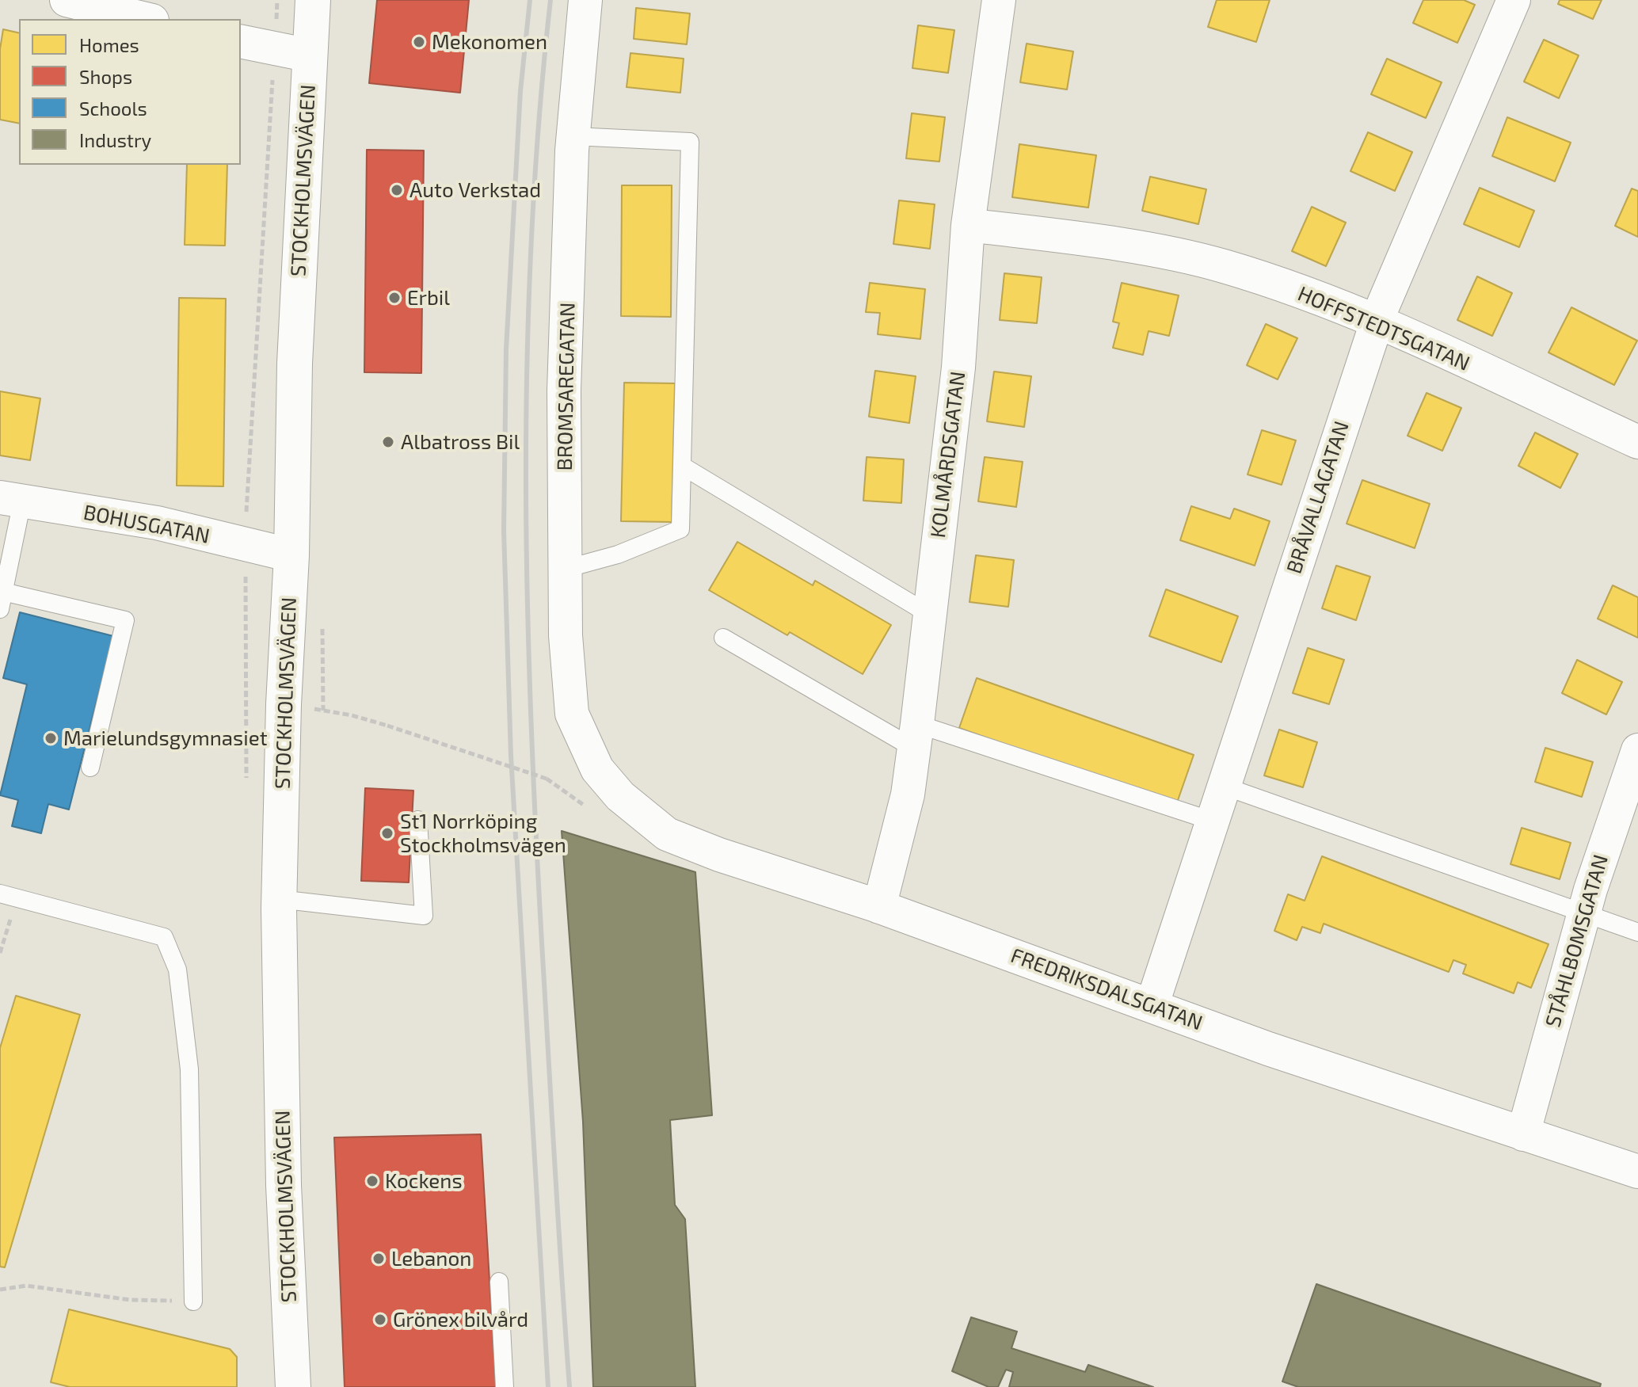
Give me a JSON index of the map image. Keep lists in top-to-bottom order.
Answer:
{
  "streets": {
    "main road": ["STOCKHOLMSVÄGEN"],
    "street": [
      "HOFFSTEDTSGATAN",
      "BROMSAREGATAN",
      "KOLMÅRDSGATAN",
      "BRÅVALLAGATAN",
      "BOHUSGATAN",
      "STÅHLBOMSGATAN",
      "FREDRIKSDALSGATAN"
    ]
  },
  "crossings": [
    ["STOCKHOLMSVÄGEN", "BOHUSGATAN"],
    ["HOFFSTEDTSGATAN", "KOLMÅRDSGATAN"],
    ["HOFFSTEDTSGATAN", "BRÅVALLAGATAN"],
    ["BROMSAREGATAN", "FREDRIKSDALSGATAN"],
    ["KOLMÅRDSGATAN", "FREDRIKSDALSGATAN"],
    ["BRÅVALLAGATAN", "FREDRIKSDALSGATAN"],
    ["STÅHLBOMSGATAN", "FREDRIKSDALSGATAN"]
  ],
  "places": [
    "Mekonomen",
    "Auto Verkstad",
    "Erbil",
    "Albatross Bil",
    "Marielundsgymnasiet",
    "St1 Norrköping Stockholmsvägen",
    "Kockens",
    "Lebanon",
    "Grönex bilvård"
  ],
  "legend": [
    "Homes",
    "Shops",
    "Schools",
    "Industry"
  ]
}
